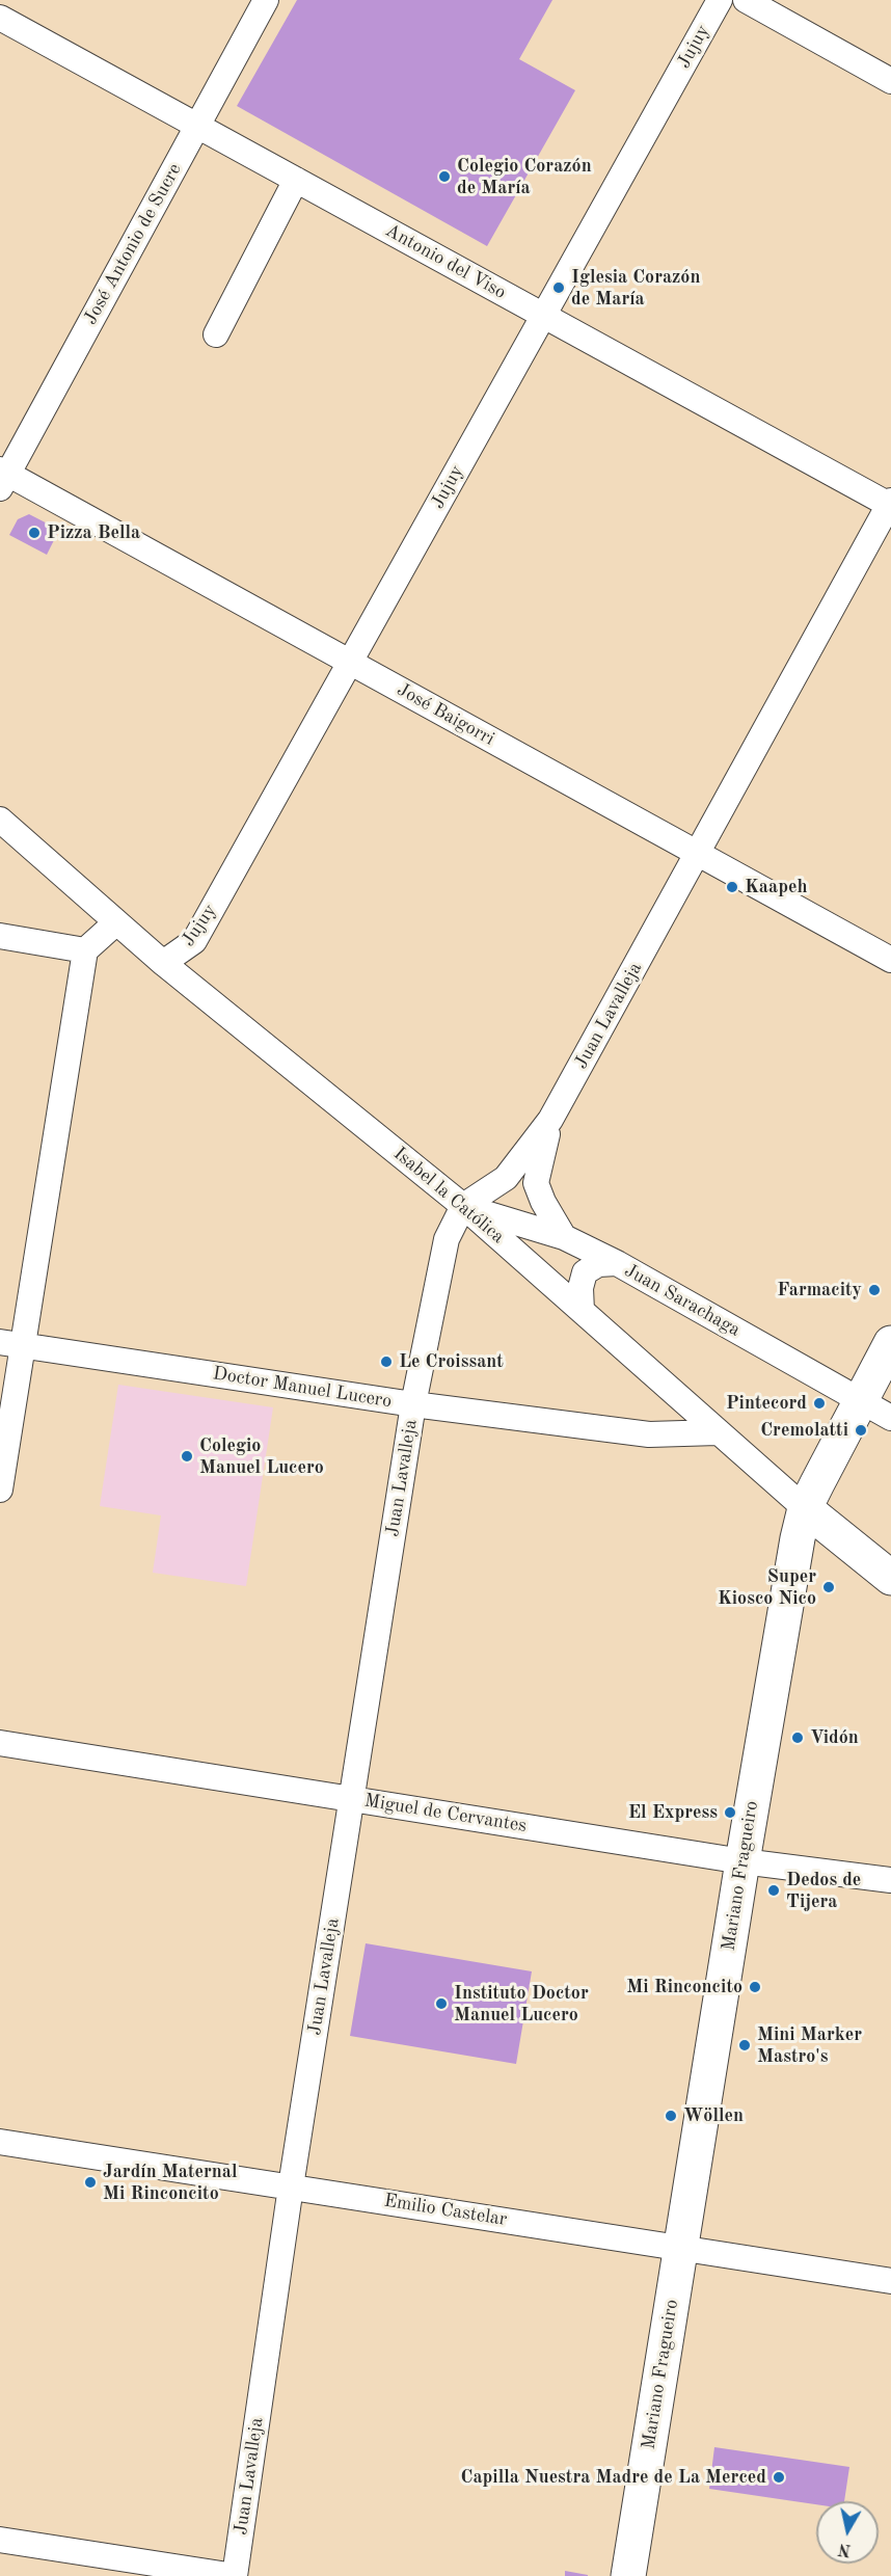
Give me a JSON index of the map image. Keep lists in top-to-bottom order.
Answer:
{
  "streets": {
    "main road": ["Isabel la Católica", "Mariano Fragueiro"],
    "street": [
      "Jujuy",
      "José Antonio de Sucre",
      "Antonio del Viso",
      "José Baigorri",
      "Juan Lavalleja",
      "Juan Sarachaga",
      "Doctor Manuel Lucero",
      "Miguel de Cervantes",
      "Emilio Castelar"
    ]
  },
  "crossings": [
    ["Jujuy", "Antonio del Viso"],
    ["Jujuy", "José Baigorri"],
    ["Jujuy", "Isabel la Católica"],
    ["José Antonio de Sucre", "Antonio del Viso"],
    ["José Antonio de Sucre", "José Baigorri"],
    ["Antonio del Viso", "Juan Lavalleja"],
    ["José Baigorri", "Juan Lavalleja"],
    ["Juan Lavalleja", "Isabel la Católica"],
    ["Juan Lavalleja", "Juan Sarachaga"],
    ["Juan Lavalleja", "Doctor Manuel Lucero"],
    ["Juan Lavalleja", "Miguel de Cervantes"],
    ["Juan Lavalleja", "Emilio Castelar"],
    ["Isabel la Católica", "Juan Sarachaga"],
    ["Isabel la Católica", "Doctor Manuel Lucero"],
    ["Isabel la Católica", "Mariano Fragueiro"],
    ["Juan Sarachaga", "Mariano Fragueiro"],
    ["Miguel de Cervantes", "Mariano Fragueiro"],
    ["Mariano Fragueiro", "Emilio Castelar"]
  ],
  "places": [
    "Colegio Corazón de María",
    "Iglesia Corazón de María",
    "Pizza Bella",
    "Kaapeh",
    "Farmacity",
    "Le Croissant",
    "Pintecord",
    "Cremolatti",
    "Colegio Manuel Lucero",
    "Super Kiosco Nico",
    "Vidón",
    "El Express",
    "Dedos de Tijera",
    "Mi Rinconcito",
    "Instituto Doctor Manuel Lucero",
    "Mini Marker Mastro's",
    "Wöllen",
    "Jardín Maternal Mi Rinconcito",
    "Capilla Nuestra Madre de La Merced"
  ],
  "north": "bottom"
}
